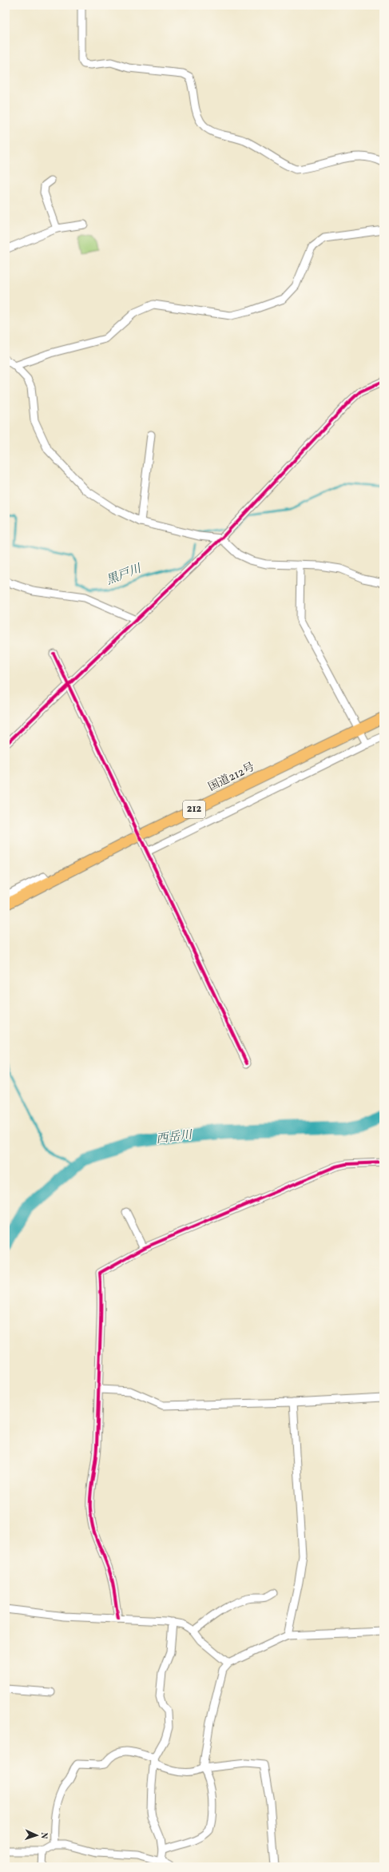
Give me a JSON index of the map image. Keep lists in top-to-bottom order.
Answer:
{
  "streets": {
    "highway": ["国道212号", "212"]
  },
  "water": ["黒戸川", "西岳川"],
  "north": "right"
}
